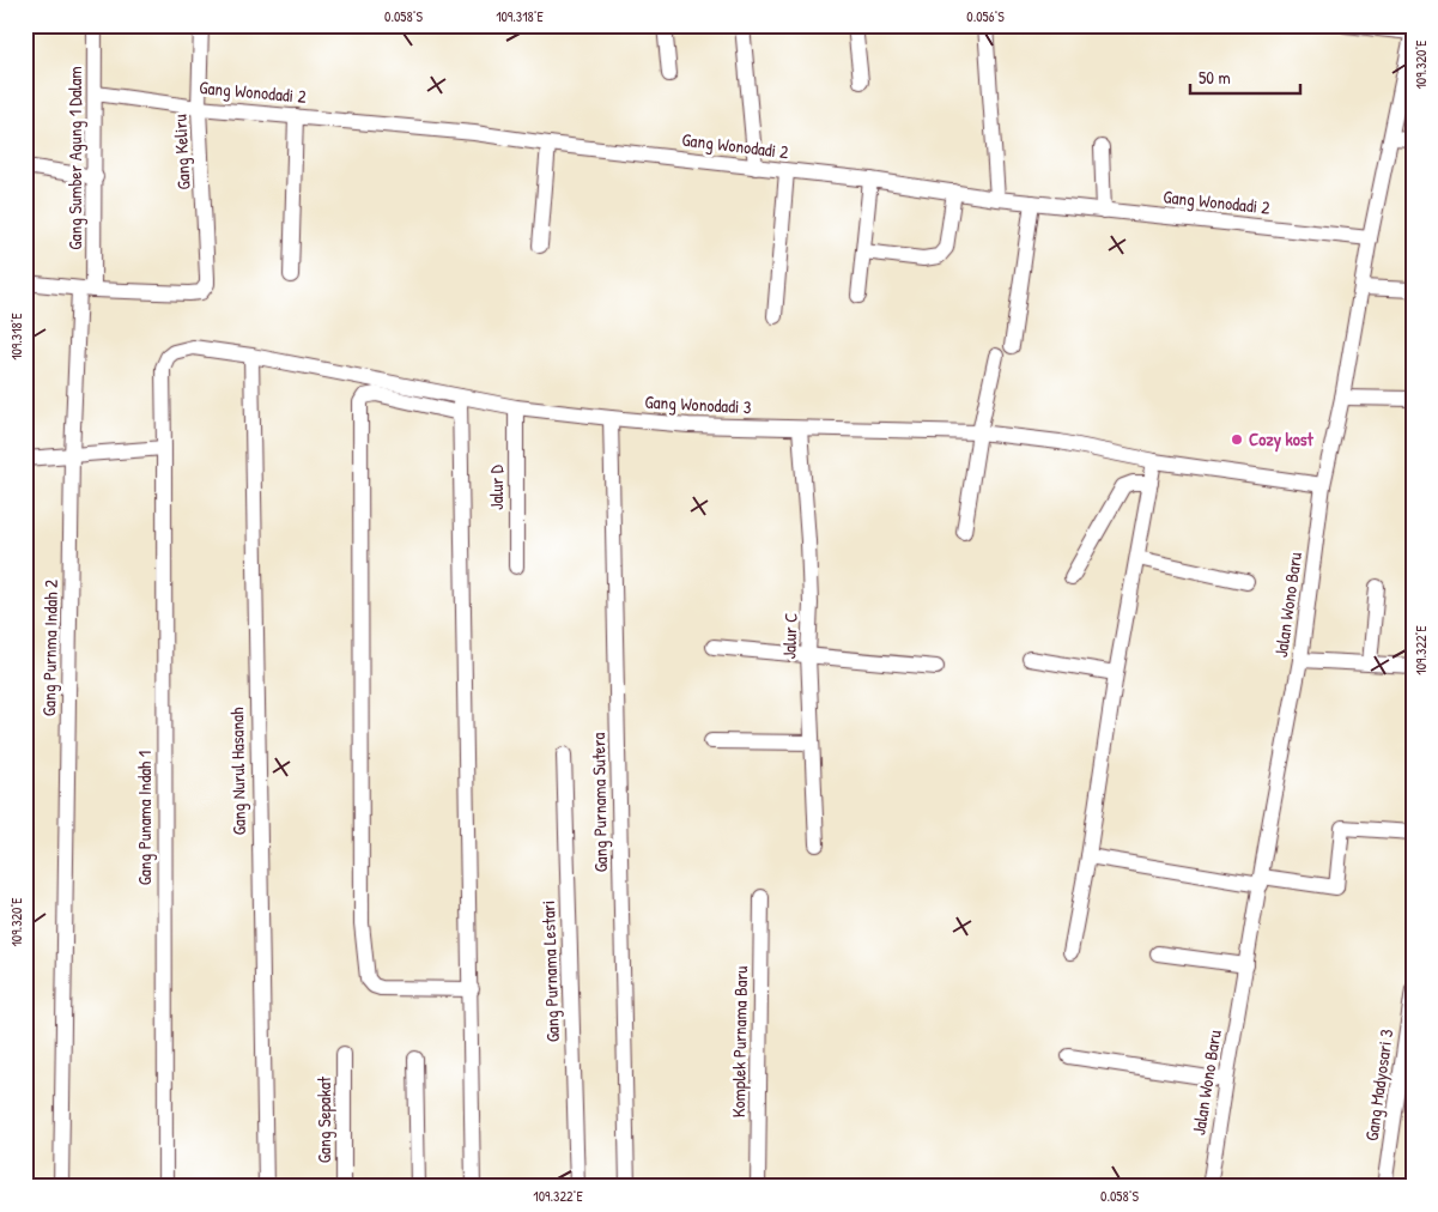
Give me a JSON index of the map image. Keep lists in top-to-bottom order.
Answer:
{
  "streets": {
    "street": [
      "Gang Wonodadi 2",
      "Gang Keliru",
      "Gang Sumber Agung 1 Dalam",
      "Gang Wonodadi 3",
      "Jalur D",
      "Jalan Wono Baru",
      "Jalur C",
      "Gang Purnma Indah 2",
      "Gang Nurul Hasanah",
      "Gang Purnama Sutera",
      "Gang Punama Indah 1",
      "Gang Purnama Lestari",
      "Komplek Purnama Baru",
      "Gang Madyosari 3",
      "Gang Sepakat"
    ]
  },
  "crossings": [
    ["Gang Wonodadi 2", "Gang Keliru"],
    ["Gang Wonodadi 2", "Gang Sumber Agung 1 Dalam"],
    ["Gang Wonodadi 2", "Jalan Wono Baru"],
    ["Gang Keliru", "Gang Sumber Agung 1 Dalam"],
    ["Gang Keliru", "Gang Purnma Indah 2"],
    ["Gang Sumber Agung 1 Dalam", "Gang Purnma Indah 2"],
    ["Gang Wonodadi 3", "Jalur D"],
    ["Gang Wonodadi 3", "Jalan Wono Baru"],
    ["Gang Wonodadi 3", "Jalur C"],
    ["Gang Wonodadi 3", "Gang Nurul Hasanah"],
    ["Gang Wonodadi 3", "Gang Purnama Sutera"],
    ["Gang Wonodadi 3", "Gang Punama Indah 1"]
  ],
  "places": ["Cozy kost"],
  "scale_bar": "50 m",
  "coordinates": [
    "0.058°S",
    "109.318°E",
    "0.056°S",
    "109.320°E",
    "109.322°E"
  ]
}
